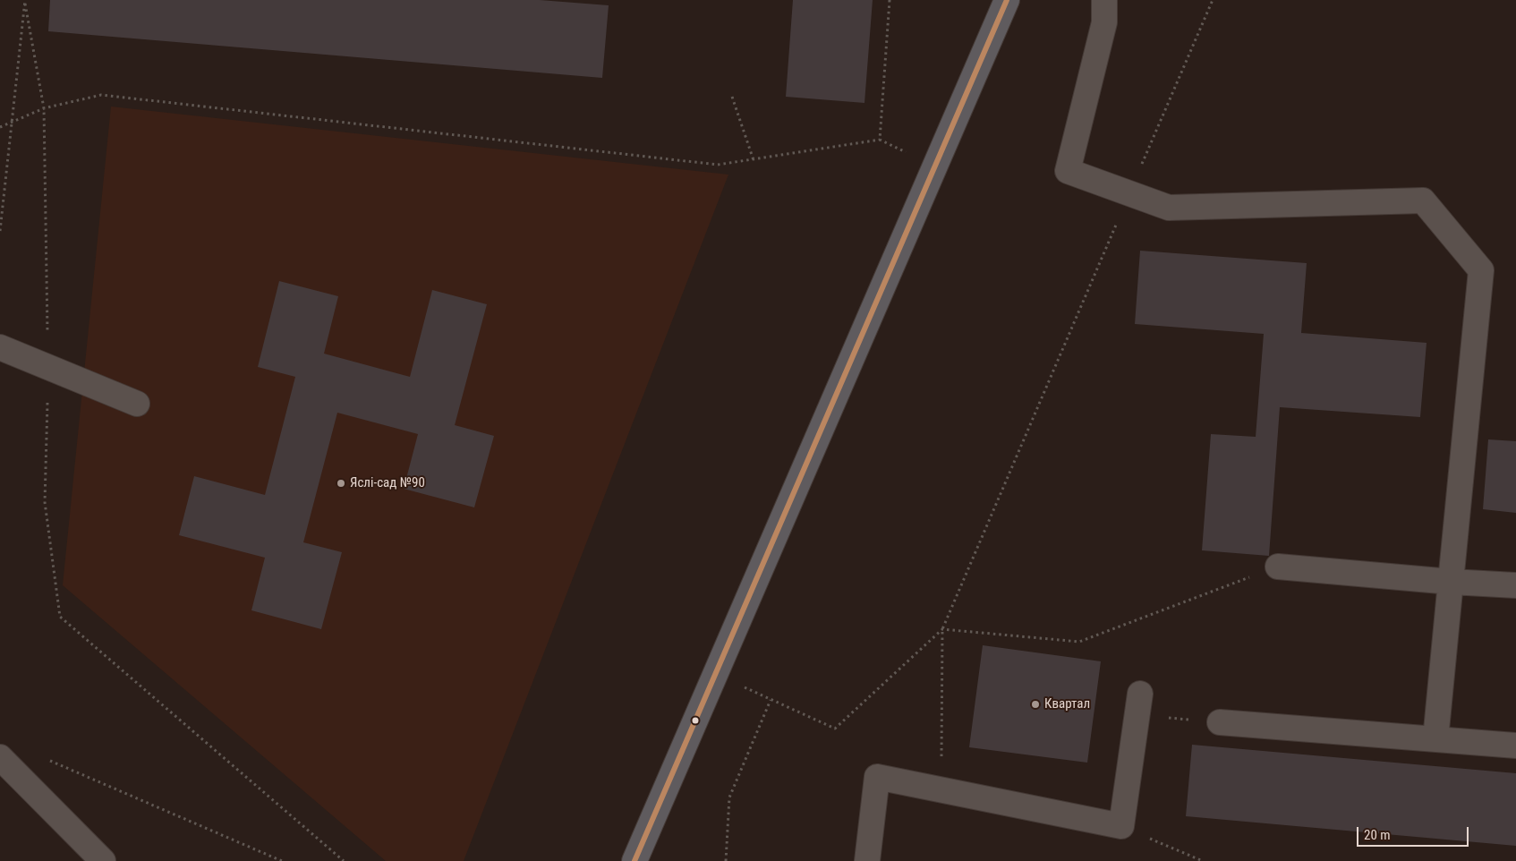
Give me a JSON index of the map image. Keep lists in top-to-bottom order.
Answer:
{
  "places": ["Яслі-сад №90", "Квартал"],
  "scale_bar": "20 m"
}
